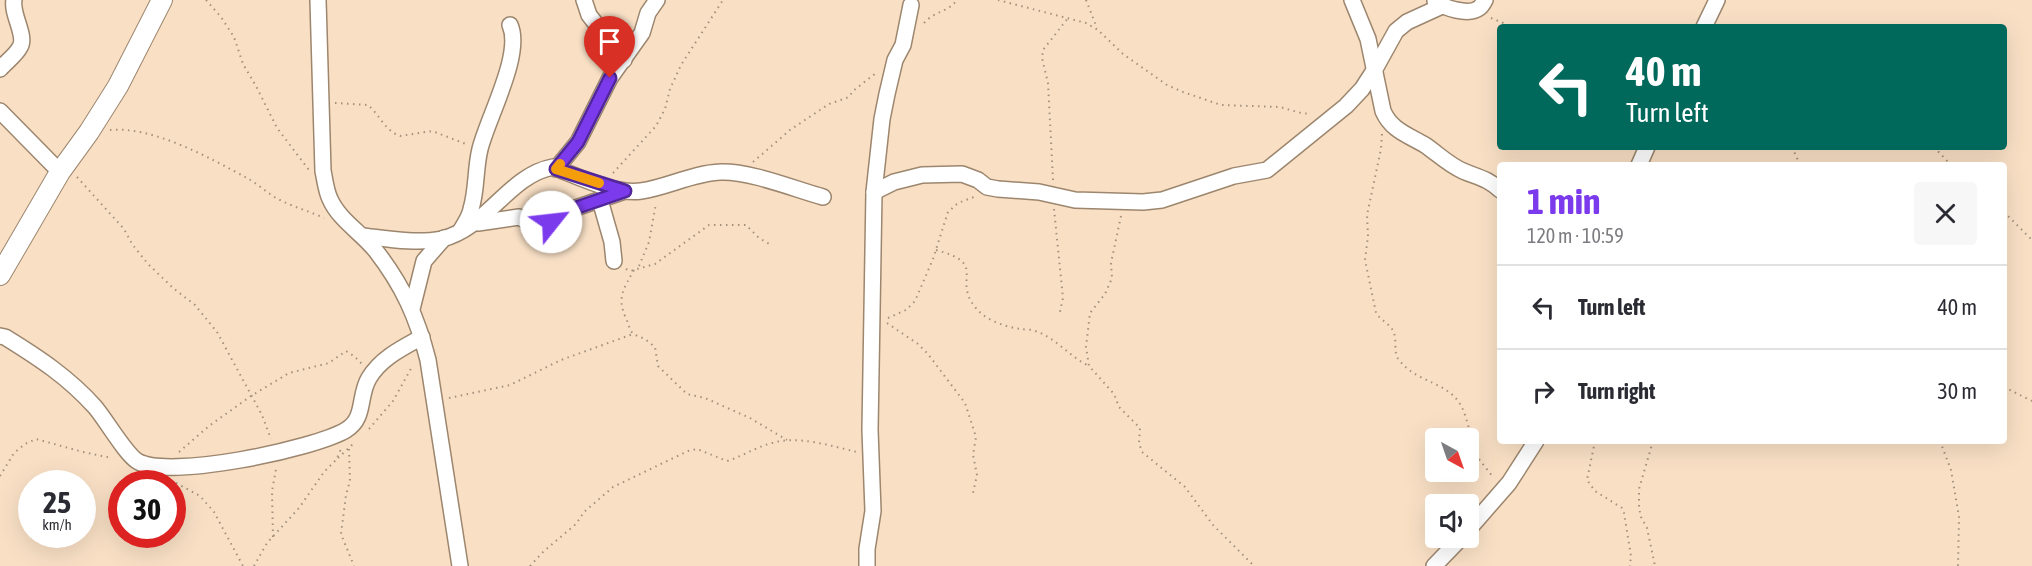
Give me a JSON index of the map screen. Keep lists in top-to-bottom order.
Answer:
{
  "north": "bottom right",
  "page": {
    "turn": ["40 m", "Turn left"],
    "heading": ["1 min", "120 m · 10:59"],
    "list": [
      {
        "name": "Turn left",
        "value": "40 m"
      },
      {
        "name": "Turn right",
        "value": "30 m"
      }
    ],
    "speed": "25 km/h",
    "limit": "30"
  }
}
